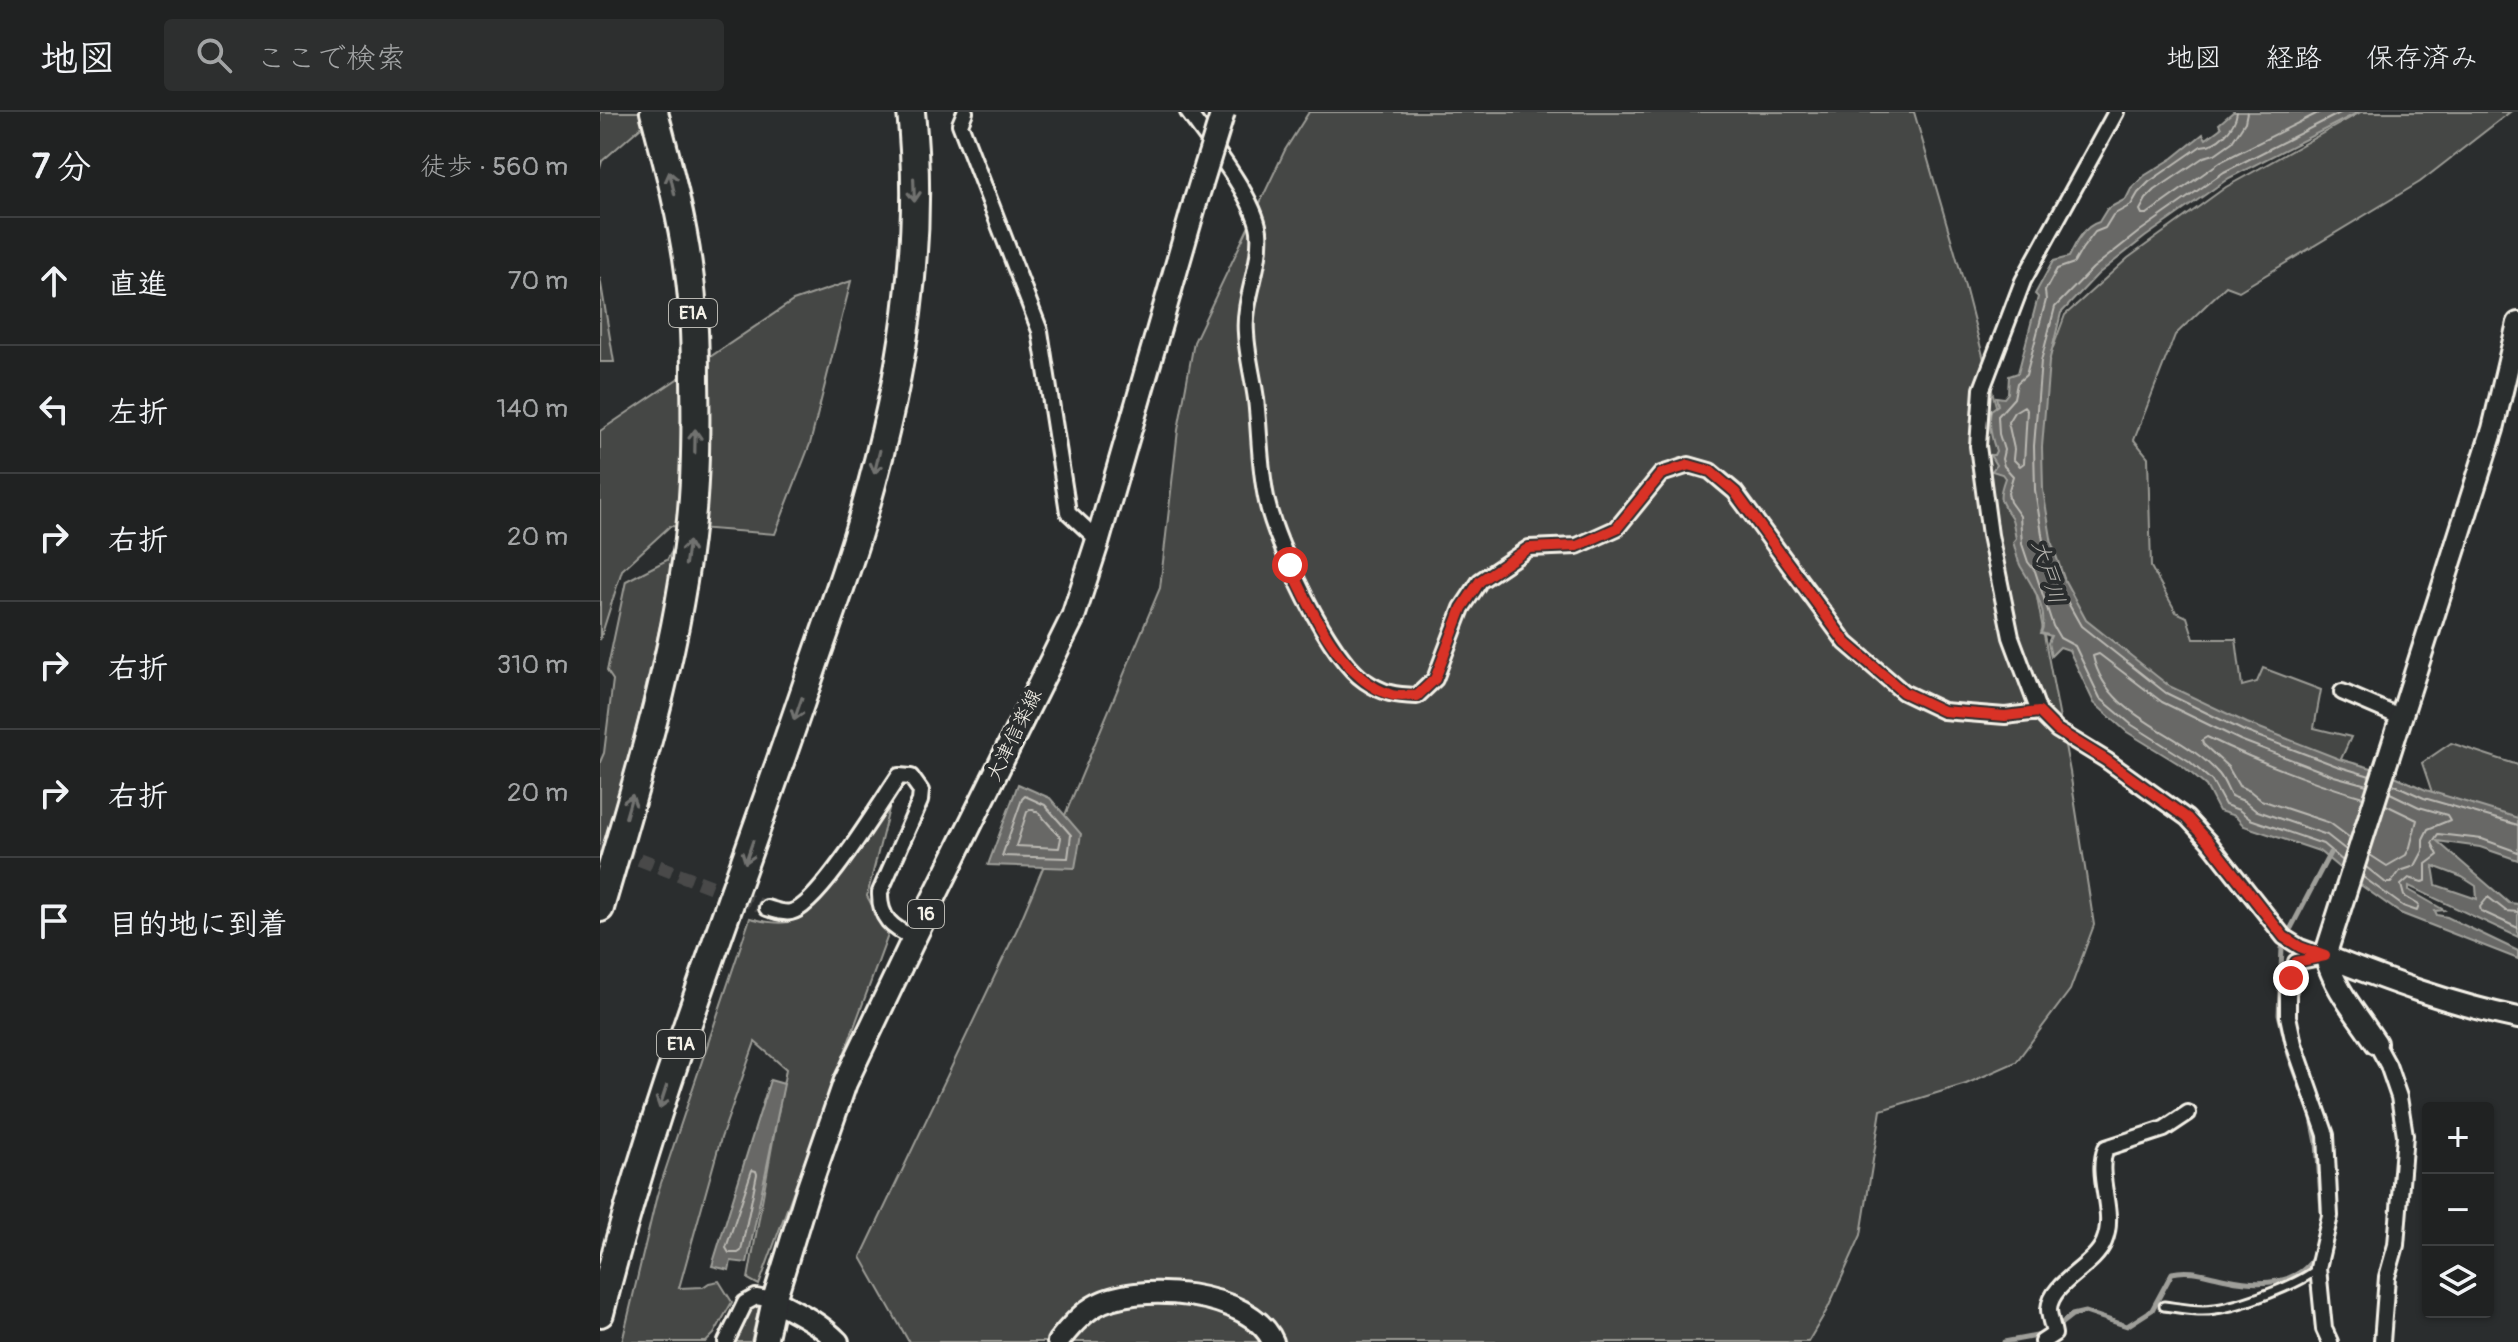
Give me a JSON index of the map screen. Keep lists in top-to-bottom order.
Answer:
{
  "streets": {
    "highway": ["E1A"],
    "main road": ["大津信楽線", "16"]
  },
  "water": ["大戸川"],
  "page": {
    "header": "地図",
    "search": "ここで検索",
    "nav": ["地図", "経路", "保存済み"],
    "heading": ["7 分", "徒歩 · 560 m"],
    "list": [
      ["直進", "70 m"],
      ["左折", "140 m"],
      ["右折", "20 m"],
      ["右折", "310 m"],
      ["右折", "20 m"],
      "目的地に到着"
    ],
    "map_buttons": ["+", "−"]
  }
}
